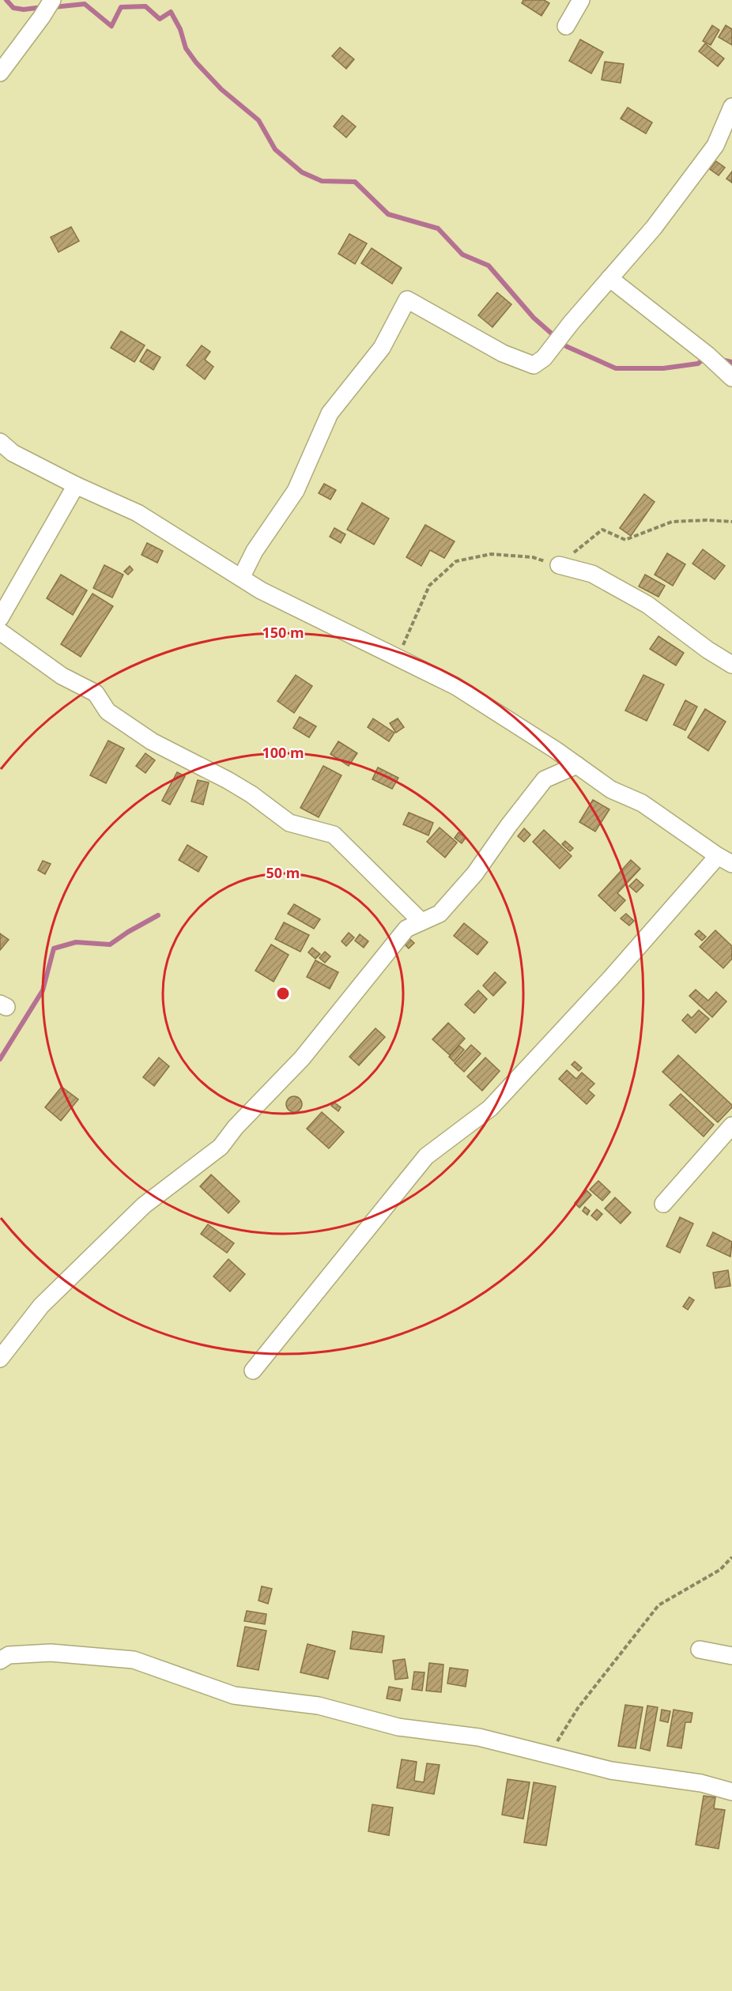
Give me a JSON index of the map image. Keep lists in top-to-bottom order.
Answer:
{
  "rings": ["150 m", "100 m", "50 m"]
}
